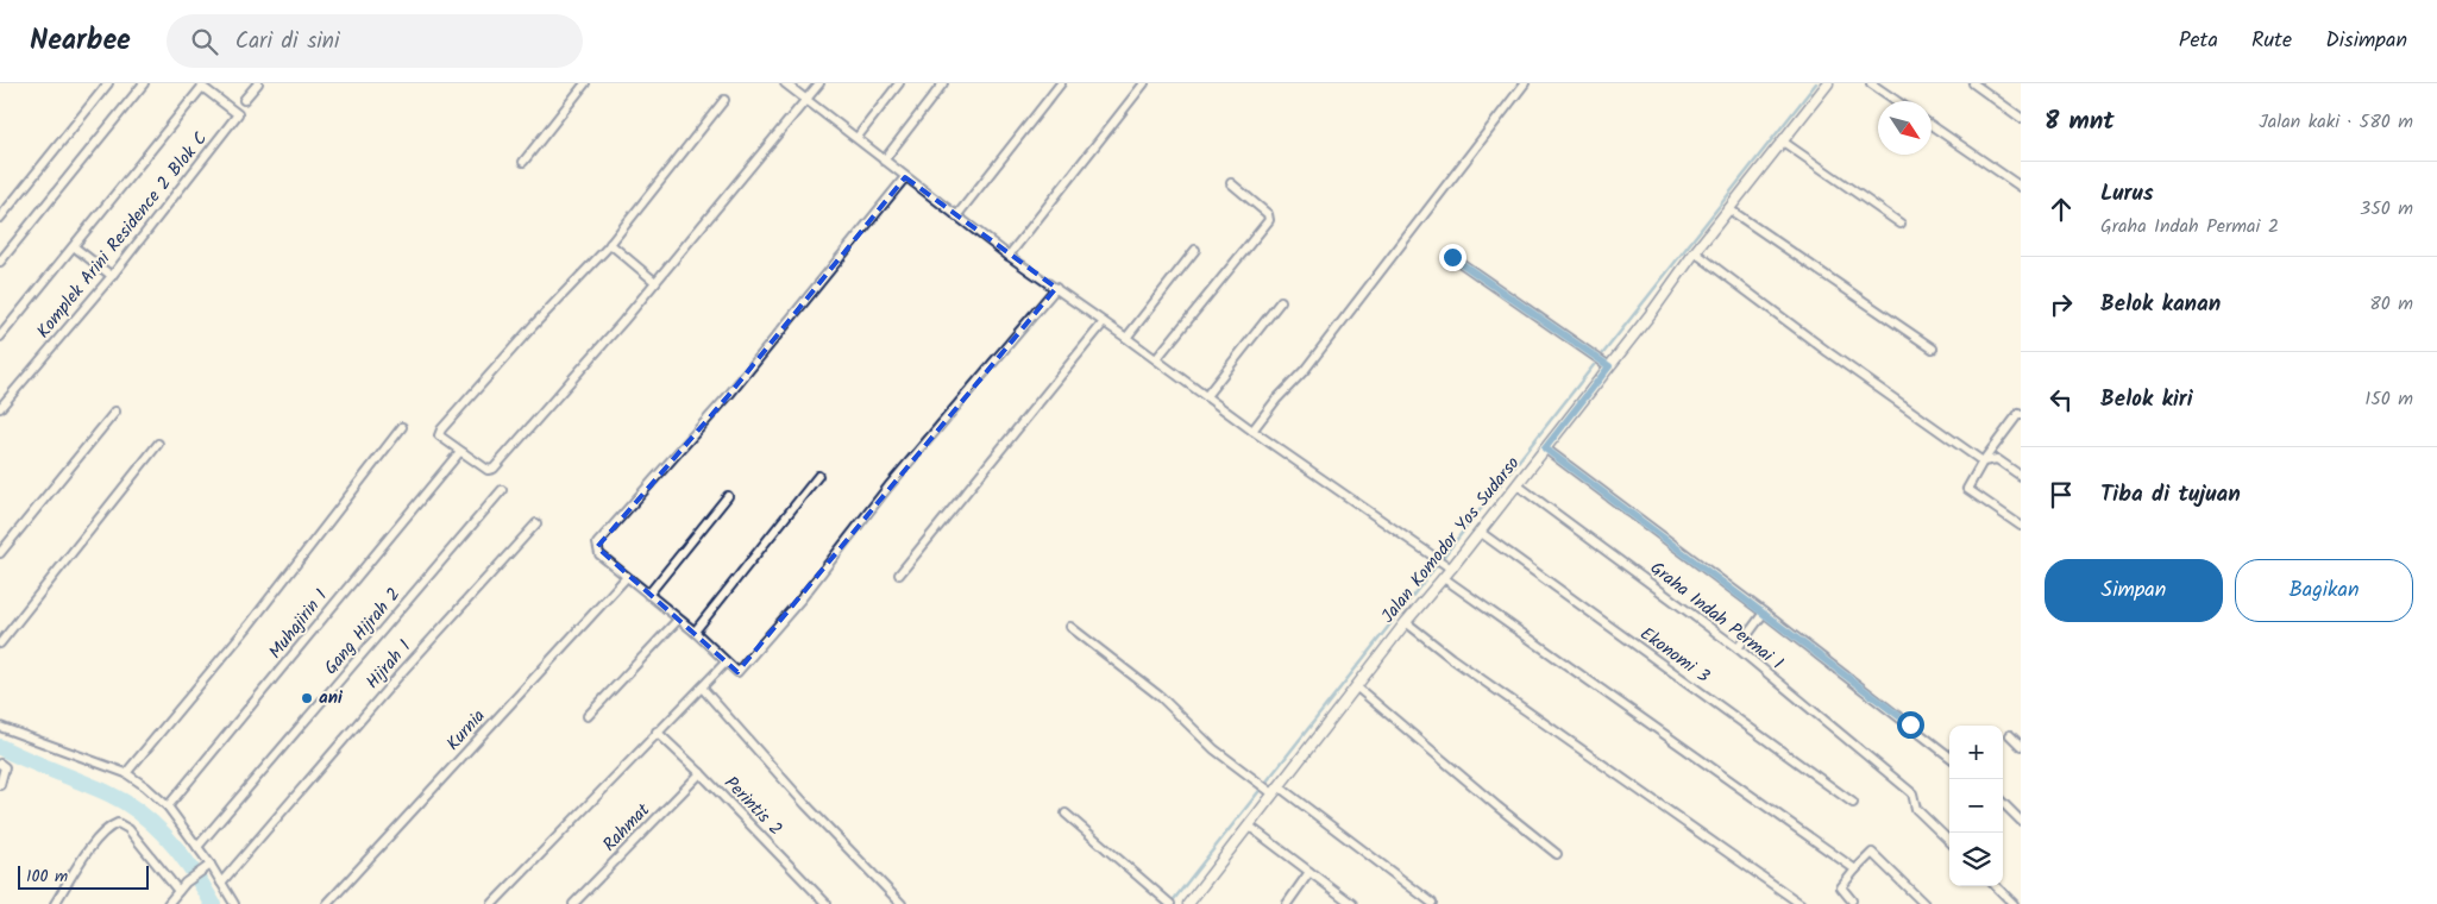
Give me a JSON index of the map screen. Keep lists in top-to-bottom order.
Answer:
{
  "streets": {
    "street": [
      "Komplek Arini Residence 2 Blok C",
      "Jalan Komodor Yos Sudarso",
      "Graha Indah Permai 1",
      "Muhajirin 1",
      "Gang Hijrah 2",
      "Ekonomi 3",
      "Hijrah 1",
      "Kurnia",
      "Perintis 2",
      "Rahmat"
    ]
  },
  "crossings": [
    ["Jalan Komodor Yos Sudarso", "Graha Indah Permai 1"],
    ["Jalan Komodor Yos Sudarso", "Ekonomi 3"],
    ["Perintis 2", "Rahmat"]
  ],
  "places": ["ani"],
  "scale_bar": "100 m",
  "north": "bottom right",
  "page": {
    "header": "Nearbee",
    "search": "Cari di sini",
    "nav": ["Peta", "Rute", "Disimpan"],
    "heading": ["8 mnt", "Jalan kaki · 580 m"],
    "list": [
      ["Lurus", "Graha Indah Permai 2", "350 m"],
      ["Belok kanan", "80 m"],
      ["Belok kiri", "150 m"],
      "Tiba di tujuan"
    ],
    "buttons": ["Simpan", "Bagikan"],
    "map_buttons": ["+", "−"],
    "scale": "100 m"
  }
}
